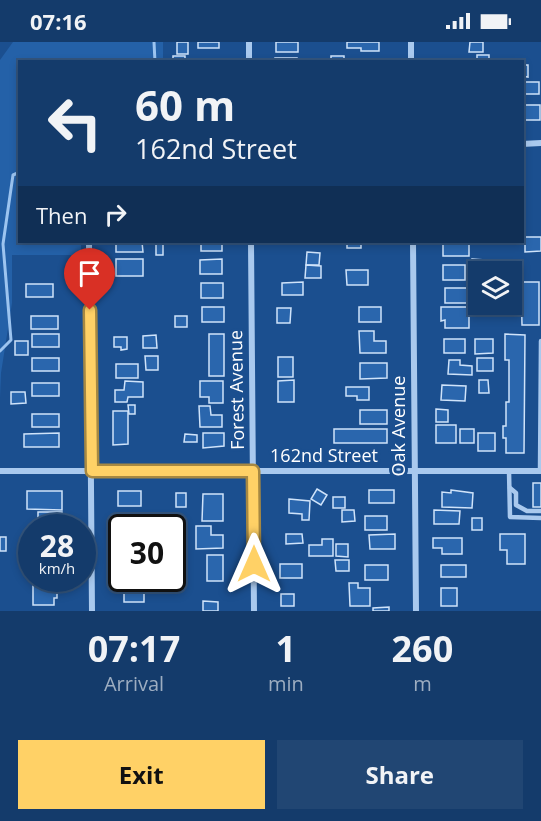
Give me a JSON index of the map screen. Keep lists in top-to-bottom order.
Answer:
{
  "streets": {
    "street": ["Forest Avenue", "Oak Avenue", "162nd Street"]
  },
  "crossings": [
    ["Forest Avenue", "162nd Street"],
    ["Oak Avenue", "162nd Street"]
  ],
  "page": {
    "status": "07:16",
    "turn": ["60 m", "162nd Street"],
    "then": "Then",
    "speed": "28 km/h",
    "limit": "30",
    "eta": [
      "07:17",
      "Arrival",
      "1",
      "min",
      "260",
      "m"
    ],
    "buttons": ["Exit", "Share"]
  }
}
